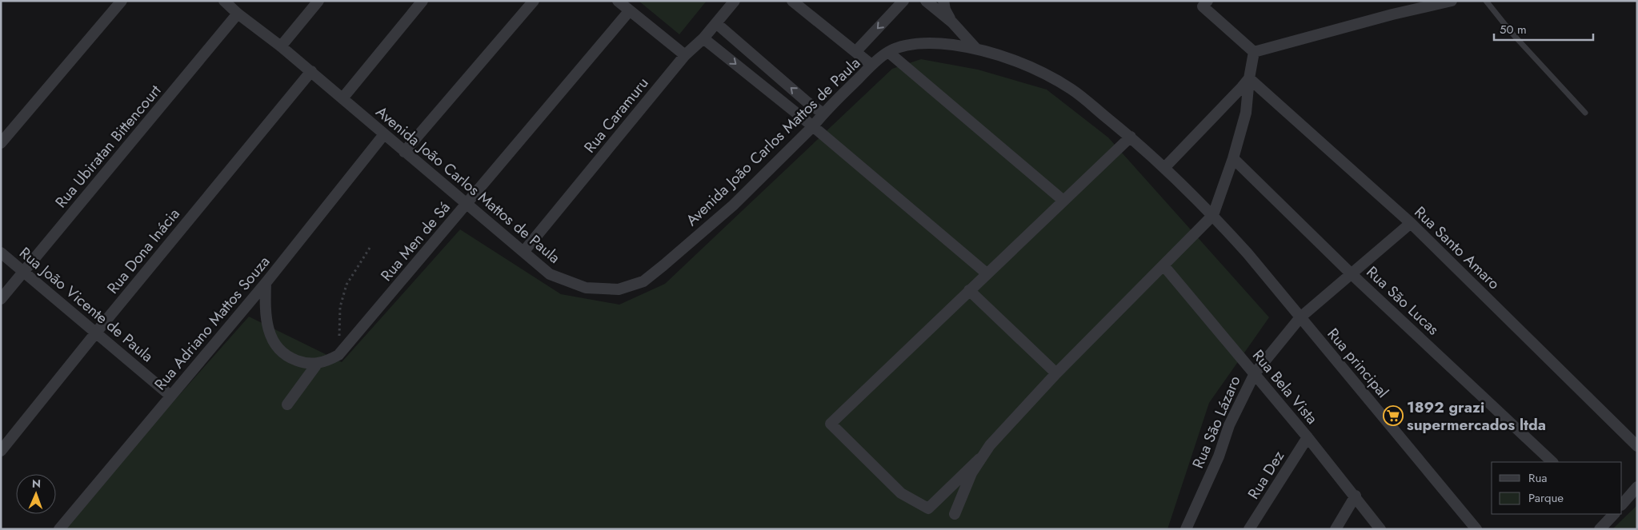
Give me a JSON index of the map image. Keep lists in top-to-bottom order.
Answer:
{
  "streets": {
    "street": [
      "Rua Caramuru",
      "Avenida João Carlos Mattos de Paula",
      "Rua Ubiratan Bittencourt",
      "Rua Men de Sá",
      "Rua Santo Amaro",
      "Rua Dona Inácia",
      "Rua São Lucas",
      "Rua João Vicente de Paula",
      "Rua Adriano Mattos Souza",
      "Rua principal",
      "Rua Bela Vista",
      "Rua São Lázaro",
      "Rua Dez"
    ]
  },
  "crossings": [
    ["Rua Caramuru", "Avenida João Carlos Mattos de Paula"],
    ["Avenida João Carlos Mattos de Paula", "Rua Ubiratan Bittencourt"],
    ["Avenida João Carlos Mattos de Paula", "Rua Men de Sá"],
    ["Avenida João Carlos Mattos de Paula", "Rua Dona Inácia"],
    ["Avenida João Carlos Mattos de Paula", "Rua Adriano Mattos Souza"],
    ["Avenida João Carlos Mattos de Paula", "Rua principal"],
    ["Rua Ubiratan Bittencourt", "Rua João Vicente de Paula"],
    ["Rua Men de Sá", "Rua Adriano Mattos Souza"],
    ["Rua Santo Amaro", "Rua São Lázaro"],
    ["Rua Dona Inácia", "Rua João Vicente de Paula"],
    ["Rua São Lucas", "Rua São Lázaro"],
    ["Rua João Vicente de Paula", "Rua Adriano Mattos Souza"],
    ["Rua principal", "Rua São Lázaro"],
    ["Rua Bela Vista", "Rua São Lázaro"],
    ["Rua Bela Vista", "Rua Dez"]
  ],
  "places": {
    "supermarket": ["1892 grazi supermercados ltda"]
  },
  "legend": ["Rua", "Parque"],
  "scale_bar": "50 m",
  "north": "top"
}
